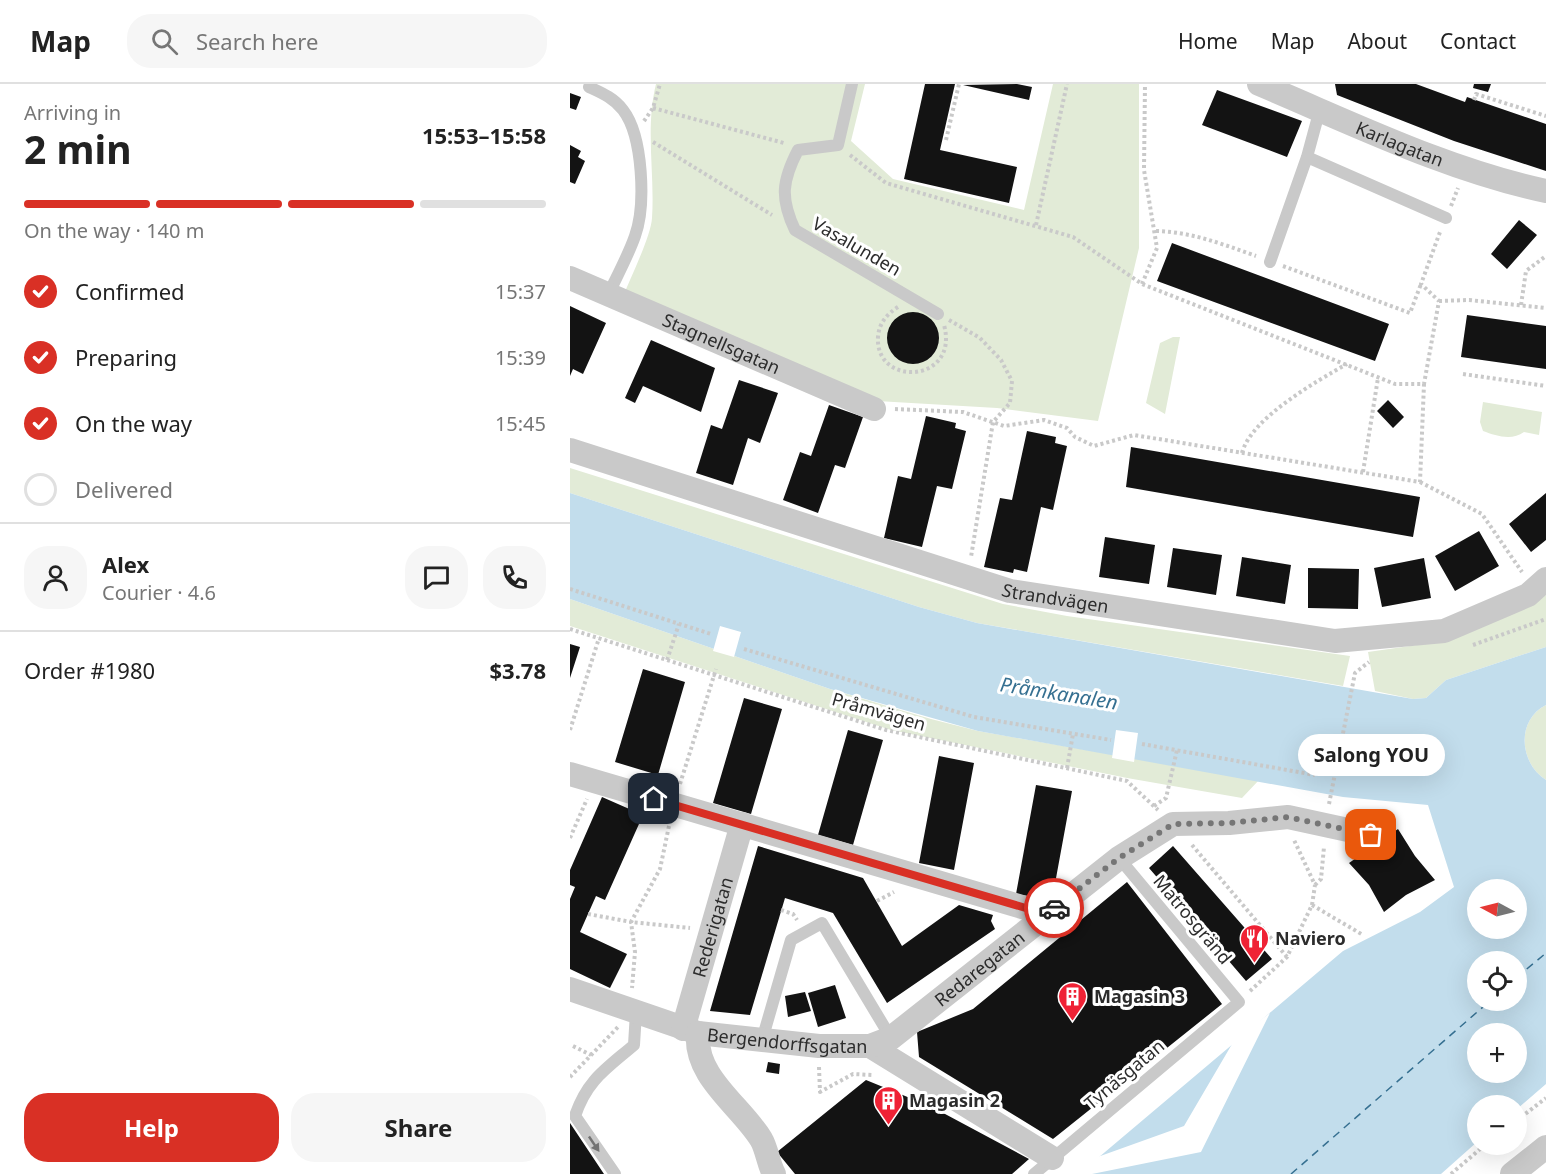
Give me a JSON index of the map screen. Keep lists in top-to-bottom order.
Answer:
{
  "streets": {
    "street": [
      "Karlagatan",
      "Stagnellsgatan",
      "Strandvägen",
      "Rederigatan",
      "Redaregatan",
      "Bergendorffsgatan"
    ],
    "lane": ["Vasalunden", "Matrosgränd", "Tynäsgatan"],
    "path": ["Pråmvägen"]
  },
  "crossings": [
    ["Pråmvägen", "Redaregatan"],
    ["Matrosgränd", "Redaregatan"],
    ["Matrosgränd", "Tynäsgatan"],
    ["Rederigatan", "Bergendorffsgatan"],
    ["Redaregatan", "Bergendorffsgatan"],
    ["Bergendorffsgatan", "Tynäsgatan"]
  ],
  "water": ["Pråmkanalen"],
  "places": {
    "other": ["Salong YOU"],
    "restaurant": ["Naviero"],
    "building": ["Magasin 3", "Magasin 2"]
  },
  "north": "left",
  "page": {
    "header": "Map",
    "search": "Search here",
    "nav": [
      "Home",
      "Map",
      "About",
      "Contact"
    ],
    "heading": ["2 min", "Arriving in", "15:53–15:58"],
    "panel": [
      "Alex",
      "Courier · 4.6",
      "Order #1980",
      "$3.78"
    ],
    "bar": "On the way · 140 m",
    "list": [
      ["Confirmed", "15:37"],
      ["Preparing", "15:39"],
      ["On the way", "15:45"],
      "Delivered"
    ],
    "bubble": "Salong YOU",
    "map_buttons": ["+", "−"],
    "buttons": ["Help", "Share"]
  }
}
